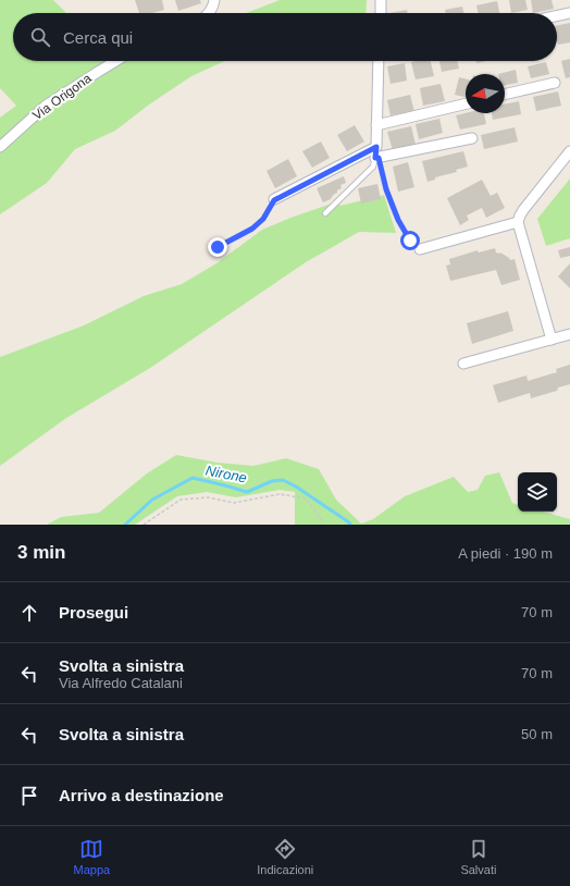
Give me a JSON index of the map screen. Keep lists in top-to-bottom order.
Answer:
{
  "streets": {
    "street": ["Via Origona"]
  },
  "water": ["Nirone"],
  "north": "left",
  "page": {
    "search": "Cerca qui",
    "heading": ["3 min", "A piedi · 190 m"],
    "list": [
      ["Prosegui", "70 m"],
      ["Svolta a sinistra", "Via Alfredo Catalani", "70 m"],
      ["Svolta a sinistra", "50 m"],
      "Arrivo a destinazione"
    ],
    "nav": ["Mappa", "Indicazioni", "Salvati"]
  }
}
